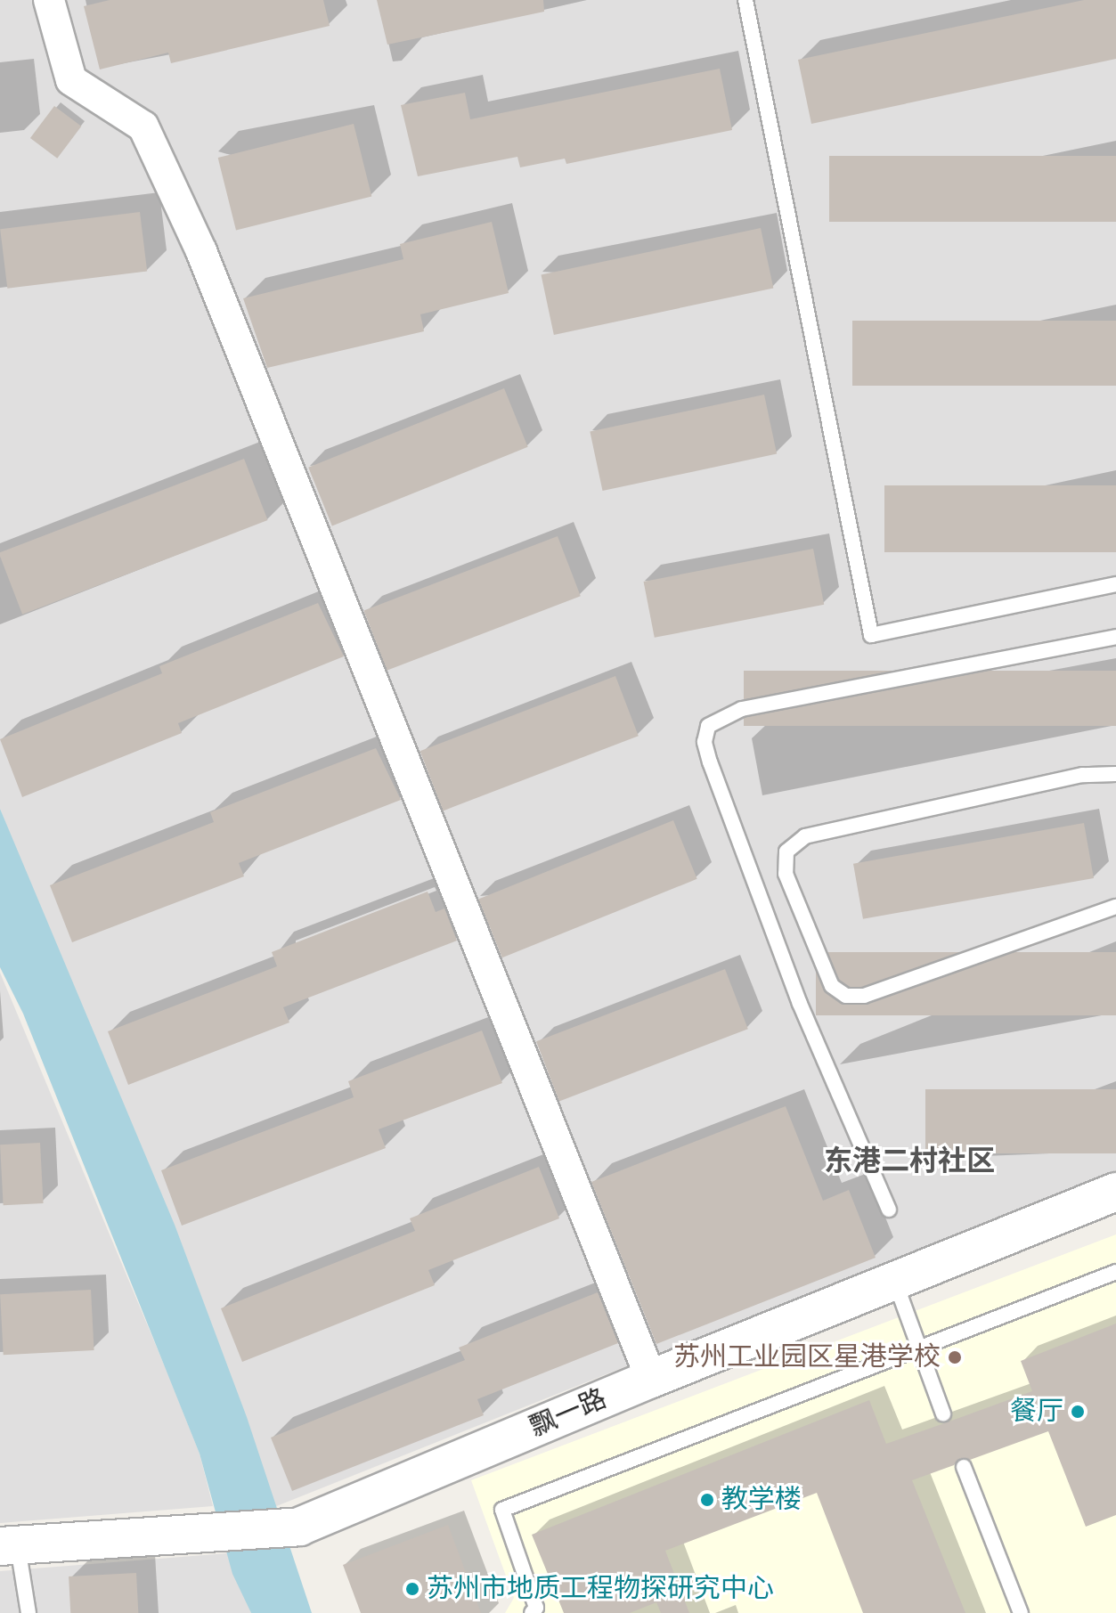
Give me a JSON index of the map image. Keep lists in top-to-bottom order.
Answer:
{
  "streets": {
    "street": ["飘一路"]
  },
  "districts": ["东港二村社区"],
  "places": [
    "苏州工业园区星港学校",
    "餐厅",
    "教学楼",
    "苏州市地质工程物探研究中心"
  ]
}
